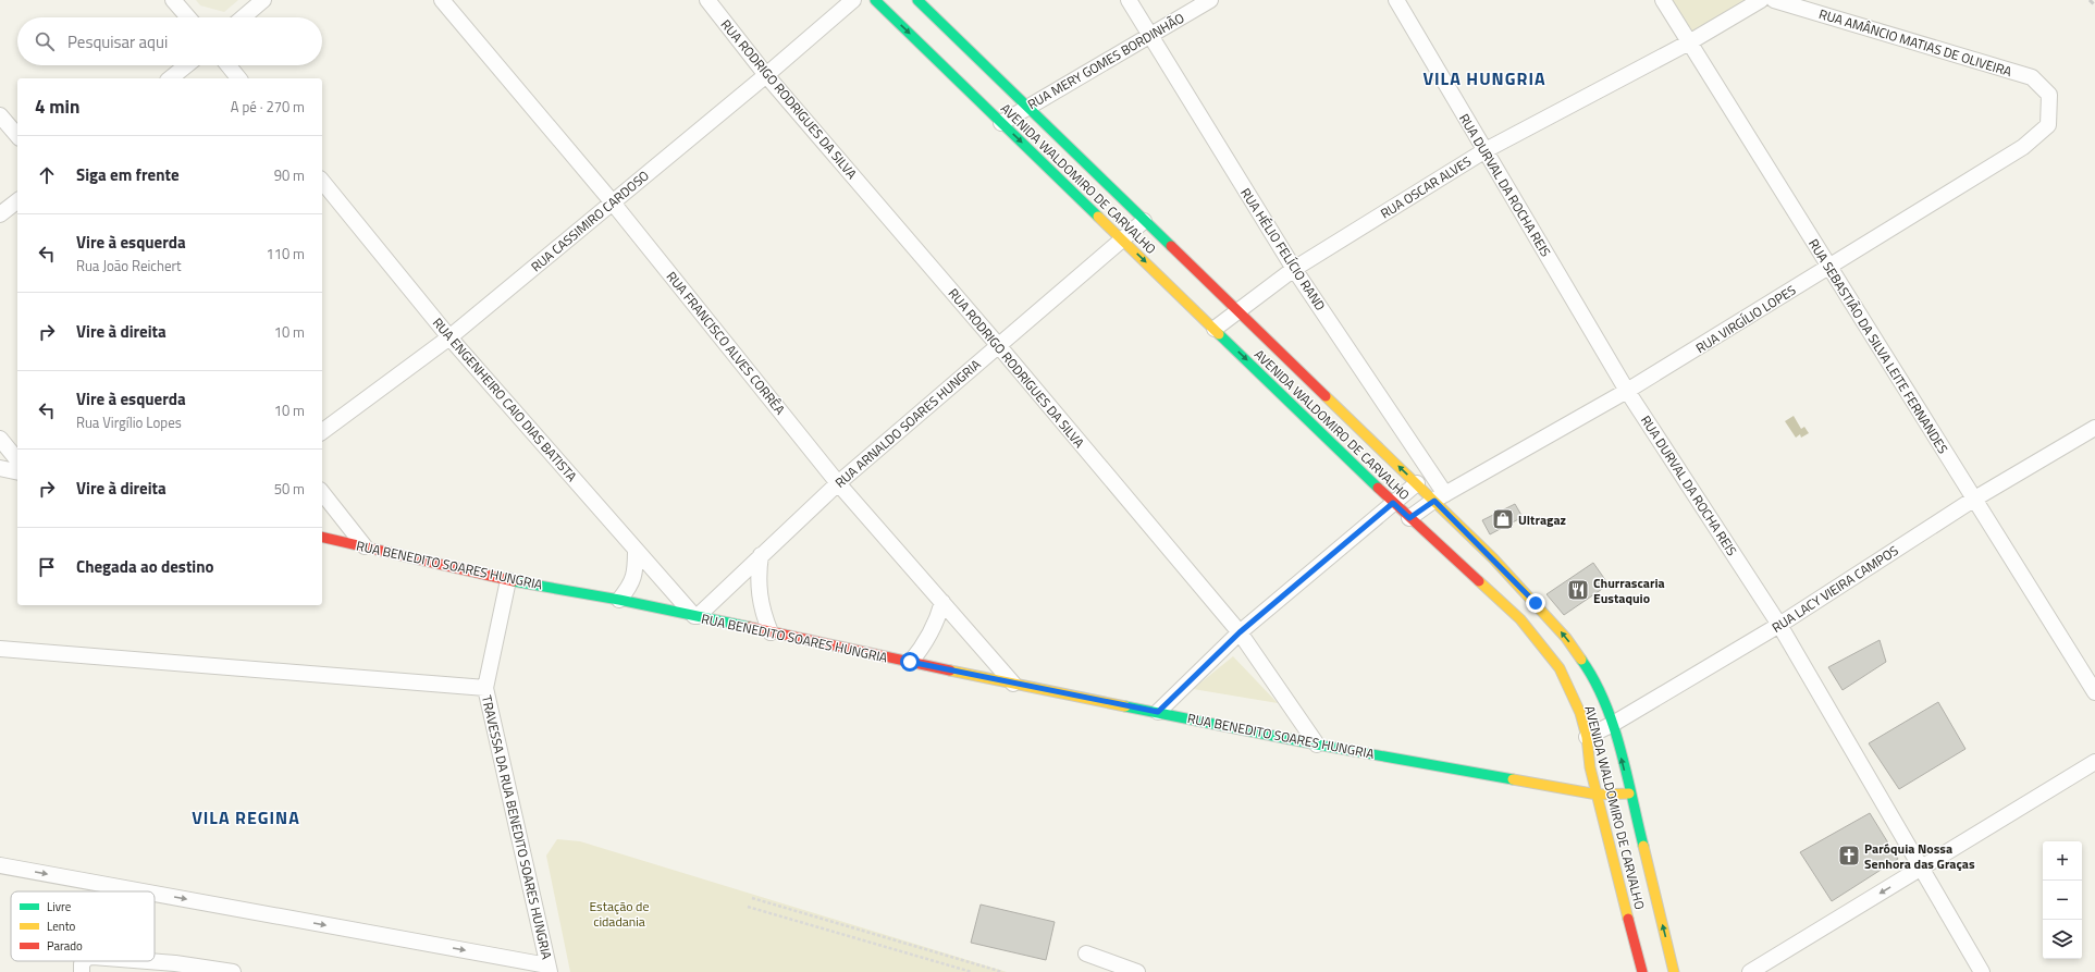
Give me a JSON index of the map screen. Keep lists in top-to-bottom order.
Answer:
{
  "streets": {
    "main road": ["AVENIDA WALDOMIRO DE CARVALHO", "RUA BENEDITO SOARES HUNGRIA"],
    "street": [
      "RUA AMÂNCIO MATIAS DE OLIVEIRA",
      "RUA MERY GOMES BORDINHÃO",
      "RUA RODRIGO RODRIGUES DA SILVA",
      "RUA DURVAL DA ROCHA REIS",
      "RUA OSCAR ALVES",
      "RUA CASSIMIRO CARDOSO",
      "RUA HÉLIO FELÍCIO RAND",
      "RUA VIRGÍLIO LOPES",
      "RUA FRANCISCO ALVES CORRÊA",
      "RUA SEBASTIÃO DA SILVA LEITE FERNANDES",
      "RUA ENGENHEIRO CAIO DIAS BATISTA",
      "RUA ARNALDO SOARES HUNGRIA",
      "RUA LACY VIEIRA CAMPOS",
      "TRAVESSA DA RUA BENEDITO SOARES HUNGRIA"
    ]
  },
  "crossings": [
    ["RUA AMÂNCIO MATIAS DE OLIVEIRA", "RUA VIRGÍLIO LOPES"],
    ["RUA MERY GOMES BORDINHÃO", "AVENIDA WALDOMIRO DE CARVALHO"],
    ["RUA MERY GOMES BORDINHÃO", "RUA HÉLIO FELÍCIO RAND"],
    ["RUA RODRIGO RODRIGUES DA SILVA", "RUA CASSIMIRO CARDOSO"],
    ["RUA RODRIGO RODRIGUES DA SILVA", "RUA ARNALDO SOARES HUNGRIA"],
    ["RUA RODRIGO RODRIGUES DA SILVA", "RUA BENEDITO SOARES HUNGRIA"],
    ["AVENIDA WALDOMIRO DE CARVALHO", "RUA OSCAR ALVES"],
    ["AVENIDA WALDOMIRO DE CARVALHO", "RUA HÉLIO FELÍCIO RAND"],
    ["AVENIDA WALDOMIRO DE CARVALHO", "RUA VIRGÍLIO LOPES"],
    ["AVENIDA WALDOMIRO DE CARVALHO", "RUA ARNALDO SOARES HUNGRIA"],
    ["AVENIDA WALDOMIRO DE CARVALHO", "RUA BENEDITO SOARES HUNGRIA"],
    ["AVENIDA WALDOMIRO DE CARVALHO", "RUA LACY VIEIRA CAMPOS"],
    ["RUA DURVAL DA ROCHA REIS", "RUA OSCAR ALVES"],
    ["RUA DURVAL DA ROCHA REIS", "RUA VIRGÍLIO LOPES"],
    ["RUA DURVAL DA ROCHA REIS", "RUA LACY VIEIRA CAMPOS"],
    ["RUA OSCAR ALVES", "RUA HÉLIO FELÍCIO RAND"],
    ["RUA OSCAR ALVES", "RUA SEBASTIÃO DA SILVA LEITE FERNANDES"],
    ["RUA CASSIMIRO CARDOSO", "RUA FRANCISCO ALVES CORRÊA"],
    ["RUA CASSIMIRO CARDOSO", "RUA ENGENHEIRO CAIO DIAS BATISTA"],
    ["RUA HÉLIO FELÍCIO RAND", "RUA VIRGÍLIO LOPES"],
    ["RUA VIRGÍLIO LOPES", "RUA SEBASTIÃO DA SILVA LEITE FERNANDES"],
    ["RUA FRANCISCO ALVES CORRÊA", "RUA ARNALDO SOARES HUNGRIA"],
    ["RUA FRANCISCO ALVES CORRÊA", "RUA BENEDITO SOARES HUNGRIA"],
    ["RUA SEBASTIÃO DA SILVA LEITE FERNANDES", "RUA LACY VIEIRA CAMPOS"],
    ["RUA ENGENHEIRO CAIO DIAS BATISTA", "RUA ARNALDO SOARES HUNGRIA"],
    ["RUA ENGENHEIRO CAIO DIAS BATISTA", "RUA BENEDITO SOARES HUNGRIA"],
    ["RUA ARNALDO SOARES HUNGRIA", "RUA BENEDITO SOARES HUNGRIA"],
    ["RUA BENEDITO SOARES HUNGRIA", "TRAVESSA DA RUA BENEDITO SOARES HUNGRIA"]
  ],
  "districts": ["VILA HUNGRIA", "VILA REGINA"],
  "parks": ["Estação de cidadania"],
  "places": {
    "shop": ["Ultragaz"],
    "restaurant": ["Churrascaria Eustaquio"],
    "church": ["Paróquia Nossa Senhora das Graças"]
  },
  "legend": ["Livre", "Lento", "Parado"],
  "page": {
    "search": "Pesquisar aqui",
    "heading": ["4 min", "A pé · 270 m"],
    "list": [
      ["Siga em frente", "90 m"],
      ["Vire à esquerda", "Rua João Reichert", "110 m"],
      ["Vire à direita", "10 m"],
      ["Vire à esquerda", "Rua Virgílio Lopes", "10 m"],
      ["Vire à direita", "50 m"],
      "Chegada ao destino"
    ],
    "map_buttons": ["+", "−"]
  }
}
